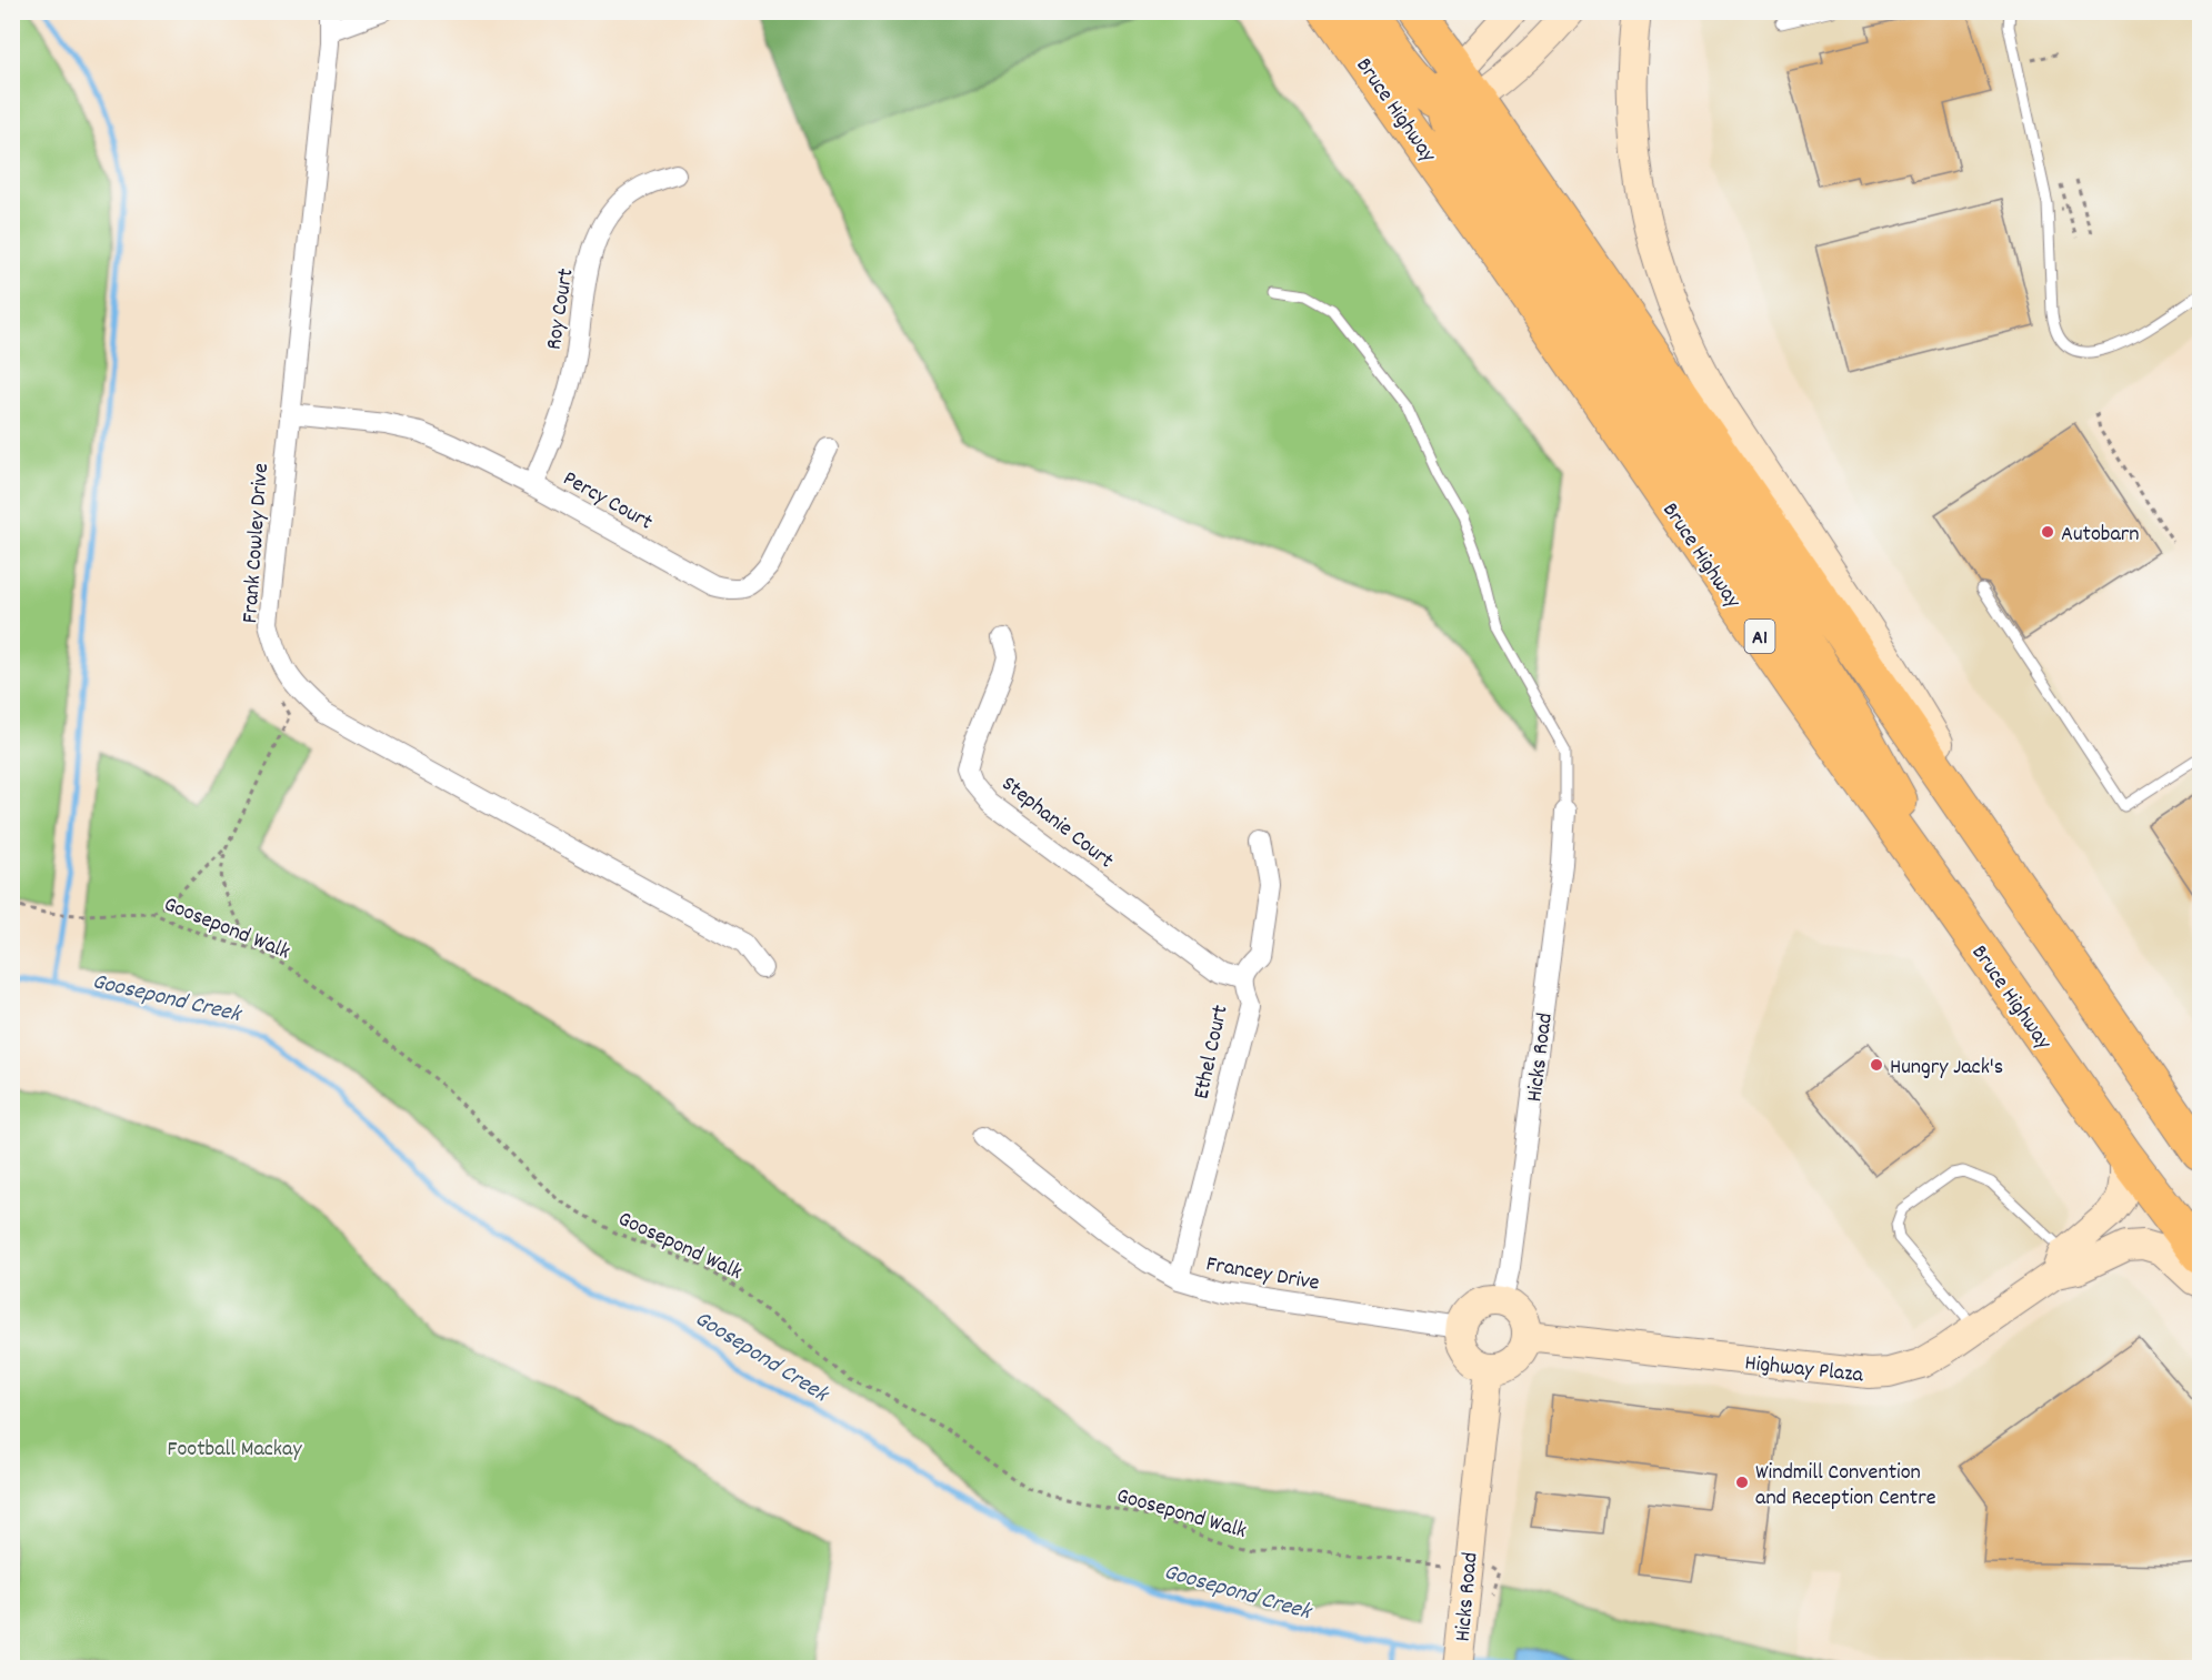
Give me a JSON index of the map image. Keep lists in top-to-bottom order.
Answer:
{
  "streets": {
    "highway": ["Bruce Highway", "A1"],
    "street": [
      "Roy Court",
      "Percy Court",
      "Frank Cowley Drive",
      "Stephanie Court",
      "Ethel Court",
      "Hicks Road",
      "Francey Drive",
      "Highway Plaza"
    ],
    "path": ["Goosepond Walk"]
  },
  "crossings": [
    ["Bruce Highway", "Highway Plaza"],
    ["Roy Court", "Percy Court"],
    ["Percy Court", "Frank Cowley Drive"],
    ["Stephanie Court", "Ethel Court"],
    ["Ethel Court", "Francey Drive"],
    ["Hicks Road", "Francey Drive"],
    ["Hicks Road", "Highway Plaza"],
    ["Francey Drive", "Highway Plaza"]
  ],
  "water": ["Goosepond Creek"],
  "parks": ["Football Mackay"],
  "places": ["Autobarn", "Hungry Jack's", "Windmill Convention and Reception Centre"]
}
